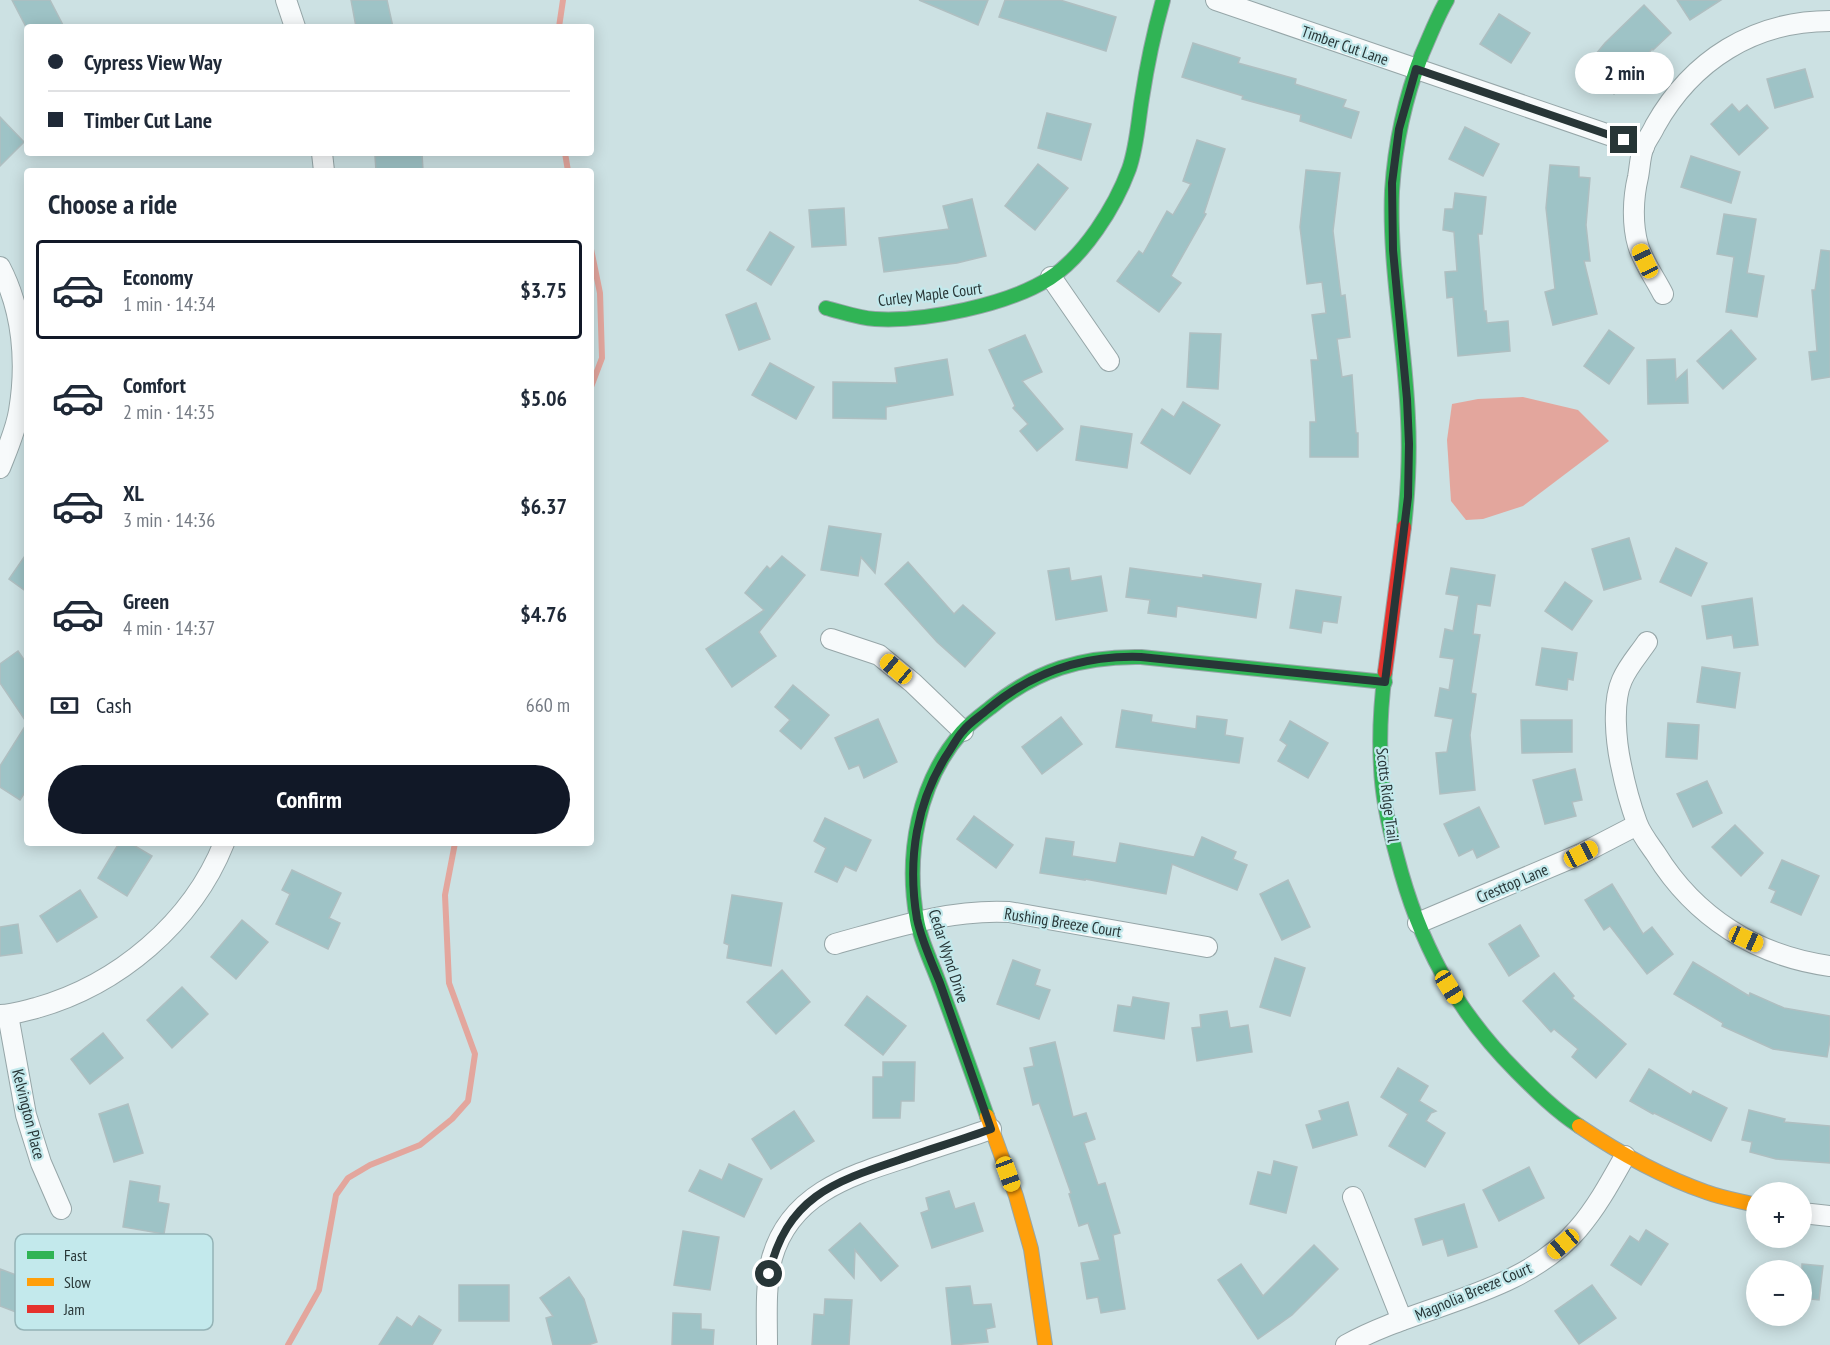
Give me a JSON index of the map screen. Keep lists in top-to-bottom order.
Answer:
{
  "streets": {
    "street": [
      "Timber Cut Lane",
      "Curley Maple Court",
      "Scotts Ridge Trail",
      "Cresttop Lane",
      "Rushing Breeze Court",
      "Cedar Wynd Drive",
      "Kelvington Place",
      "Magnolia Breeze Court"
    ]
  },
  "crossings": [
    ["Timber Cut Lane", "Scotts Ridge Trail"],
    ["Scotts Ridge Trail", "Cresttop Lane"],
    ["Scotts Ridge Trail", "Cedar Wynd Drive"],
    ["Scotts Ridge Trail", "Magnolia Breeze Court"],
    ["Rushing Breeze Court", "Cedar Wynd Drive"]
  ],
  "legend": ["Fast", "Slow", "Jam"],
  "page": {
    "banner": ["Cypress View Way", "Timber Cut Lane"],
    "bubble": "2 min",
    "heading": "Choose a ride",
    "list": [
      {
        "name": "Economy",
        "note": "1 min · 14:34",
        "value": "$3.75"
      },
      {
        "name": "Comfort",
        "note": "2 min · 14:35",
        "value": "$5.06"
      },
      {
        "name": "XL",
        "note": "3 min · 14:36",
        "value": "$6.37"
      },
      {
        "name": "Green",
        "note": "4 min · 14:37",
        "value": "$4.76"
      }
    ],
    "pay": ["Cash", "660 m"],
    "buttons": "Confirm",
    "map_buttons": ["+", "−"]
  }
}
